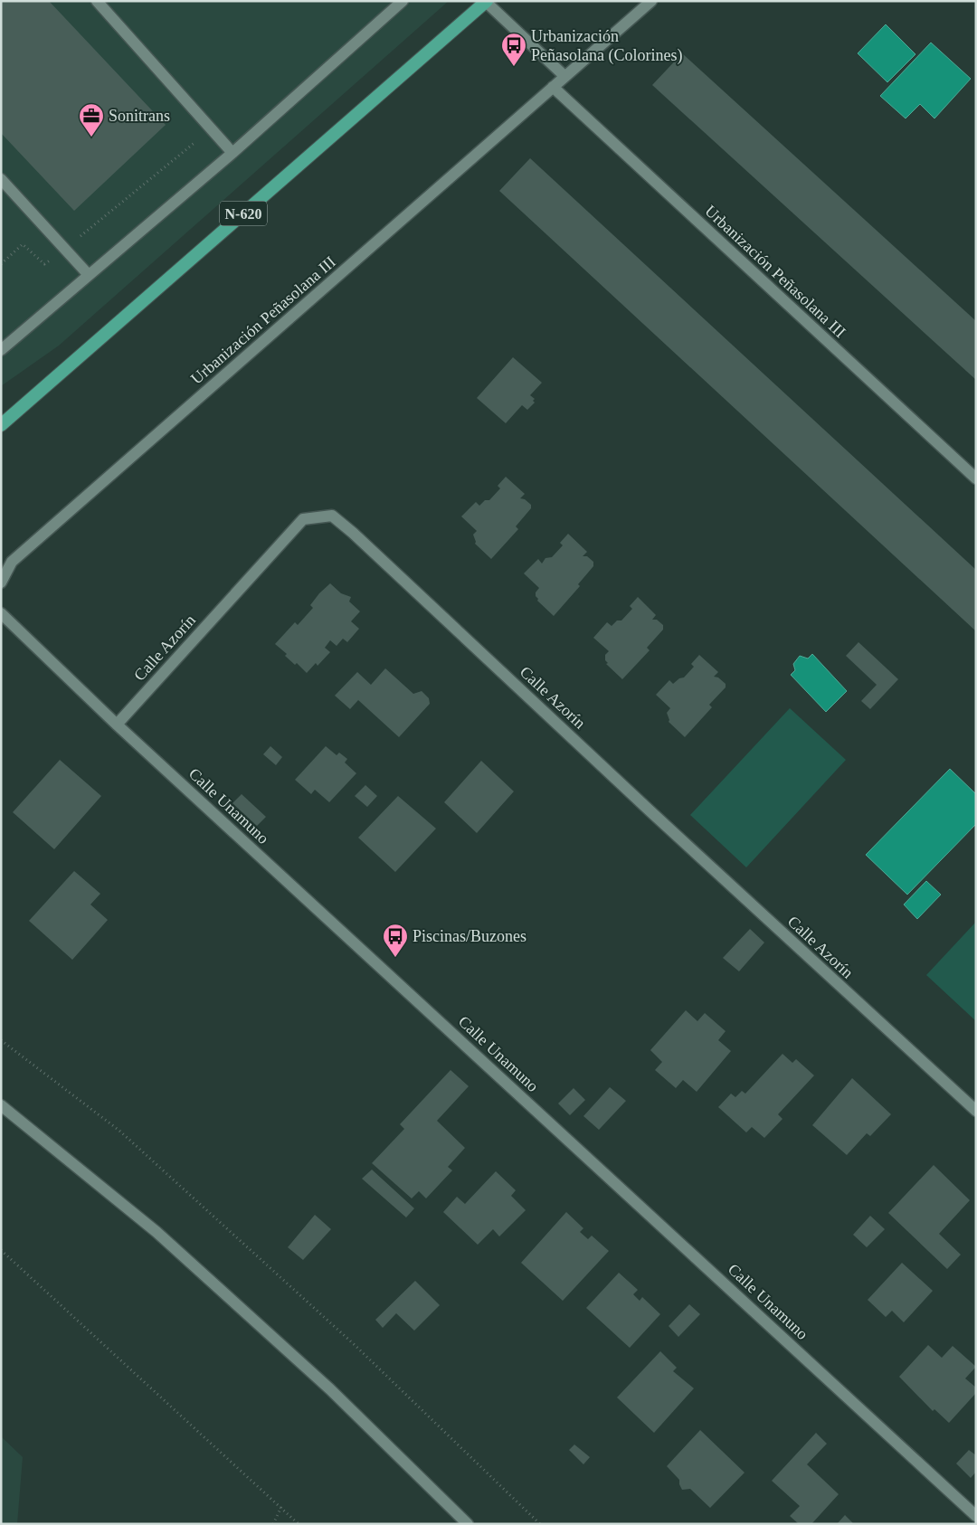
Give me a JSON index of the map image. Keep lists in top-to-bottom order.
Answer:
{
  "streets": {
    "highway": ["N-620"],
    "street": ["Urbanización Peñasolana III", "Calle Azorín", "Calle Unamuno"]
  },
  "crossings": [
    ["Calle Azorín", "Calle Unamuno"]
  ],
  "places": {
    "bus stop": ["Urbanización Peñasolana (Colorines)", "Piscinas/Buzones"],
    "office": ["Sonitrans"]
  }
}
